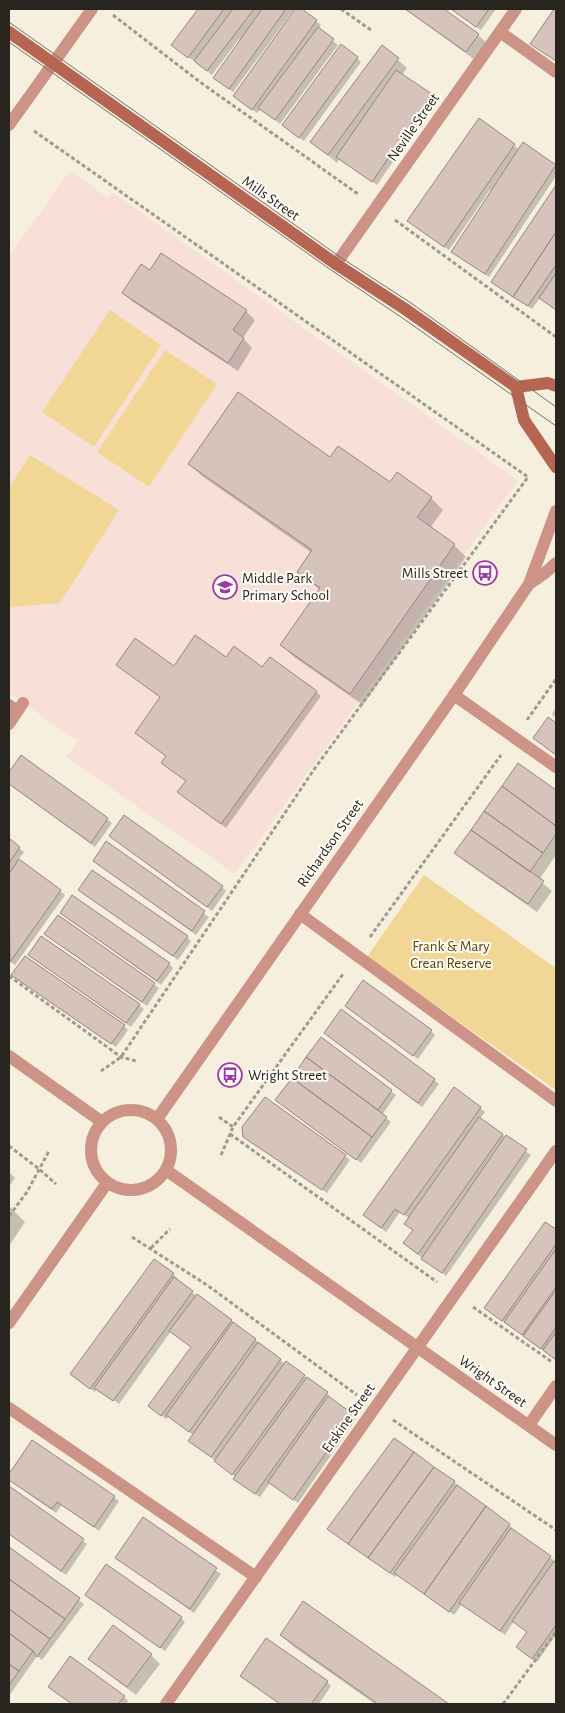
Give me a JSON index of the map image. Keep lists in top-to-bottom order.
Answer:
{
  "streets": {
    "street": [
      "Neville Street",
      "Mills Street",
      "Richardson Street",
      "Wright Street",
      "Erskine Street"
    ]
  },
  "crossings": [
    ["Neville Street", "Mills Street"],
    ["Richardson Street", "Wright Street"],
    ["Wright Street", "Erskine Street"]
  ],
  "parks": ["Frank & Mary Crean Reserve"],
  "places": {
    "bus stop": ["Mills Street", "Wright Street"],
    "school or university": ["Middle Park Primary School"]
  }
}
